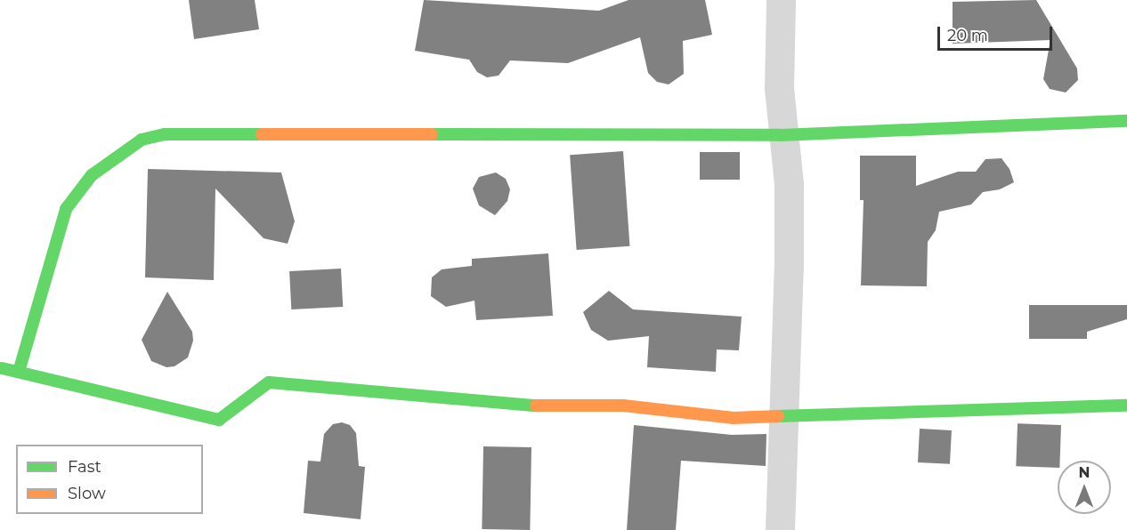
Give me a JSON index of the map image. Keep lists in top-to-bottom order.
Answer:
{
  "legend": ["Fast", "Slow"],
  "scale_bar": "20 m",
  "north": "top"
}
